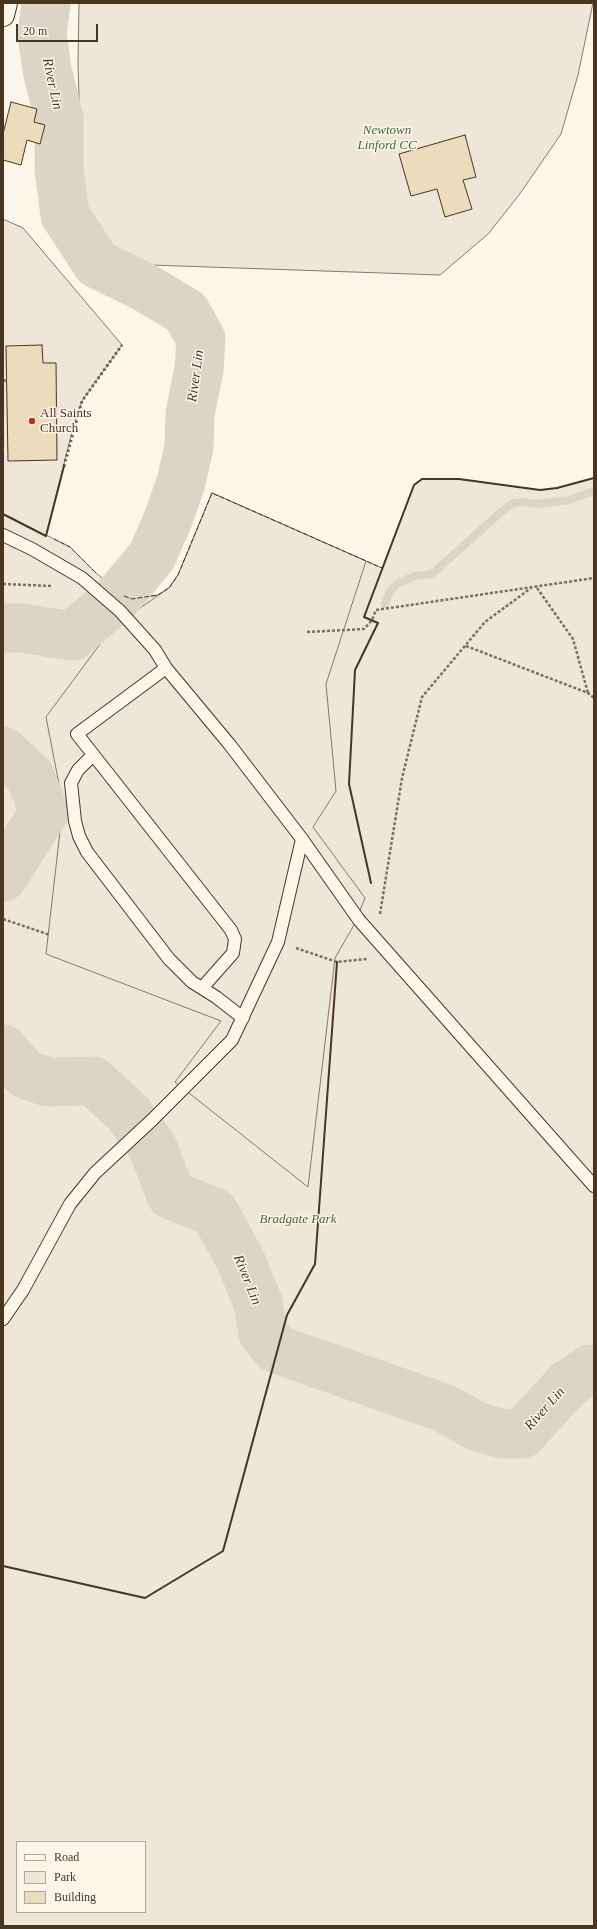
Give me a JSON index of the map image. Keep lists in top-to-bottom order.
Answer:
{
  "water": ["River Lin"],
  "parks": ["Newtown Linford CC", "Bradgate Park"],
  "places": ["All Saints Church"],
  "legend": ["Road", "Park", "Building"],
  "scale_bar": "20 m"
}
